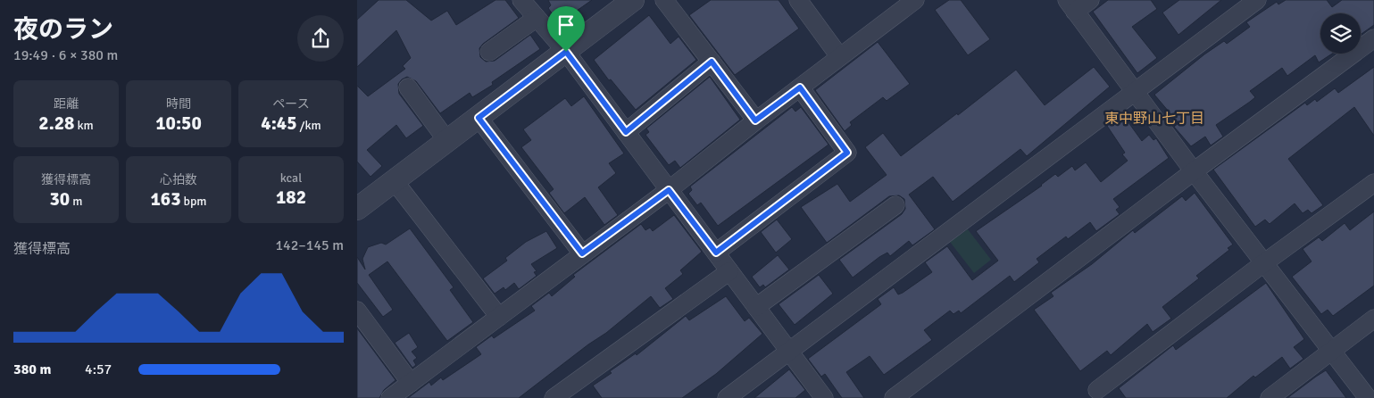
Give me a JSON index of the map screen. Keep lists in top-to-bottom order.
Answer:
{
  "districts": ["東中野山七丁目"],
  "page": {
    "heading": ["夜のラン", "19:49 · 6 × 380 m"],
    "stats": [
      ["距離", "2.28 km"],
      ["時間", "10:50"],
      ["ペース", "4:45 /km"],
      ["獲得標高", "30 m"],
      ["心拍数", "163 bpm"],
      ["kcal", "182"]
    ],
    "chart": ["獲得標高", "142–145 m"],
    "list": [
      {
        "name": "380 m",
        "note": "4:57"
      }
    ]
  }
}
